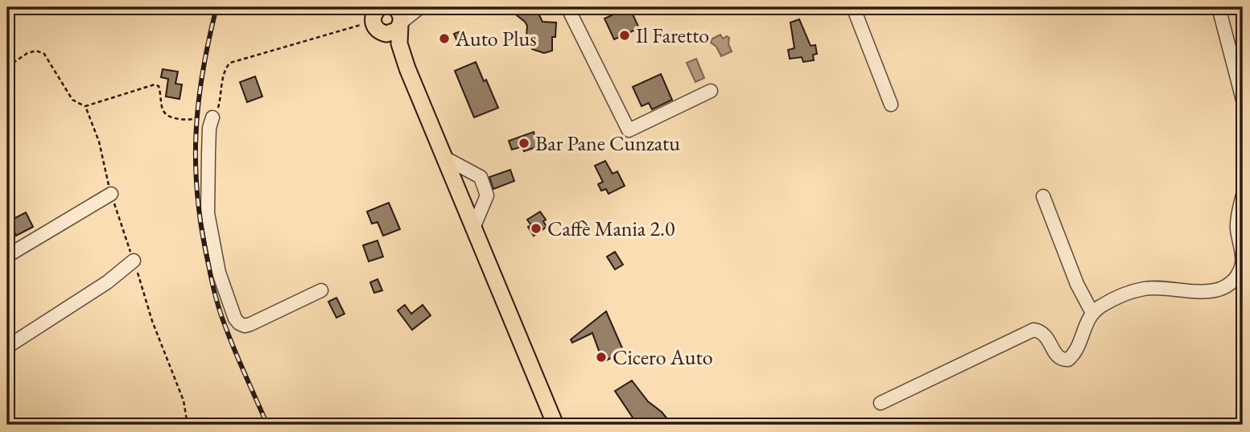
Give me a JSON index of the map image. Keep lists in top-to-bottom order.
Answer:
{
  "places": [
    "Il Faretto",
    "Auto Plus",
    "Bar Pane Cunzatu",
    "Caffè Mania 2.0",
    "Cicero Auto"
  ]
}
